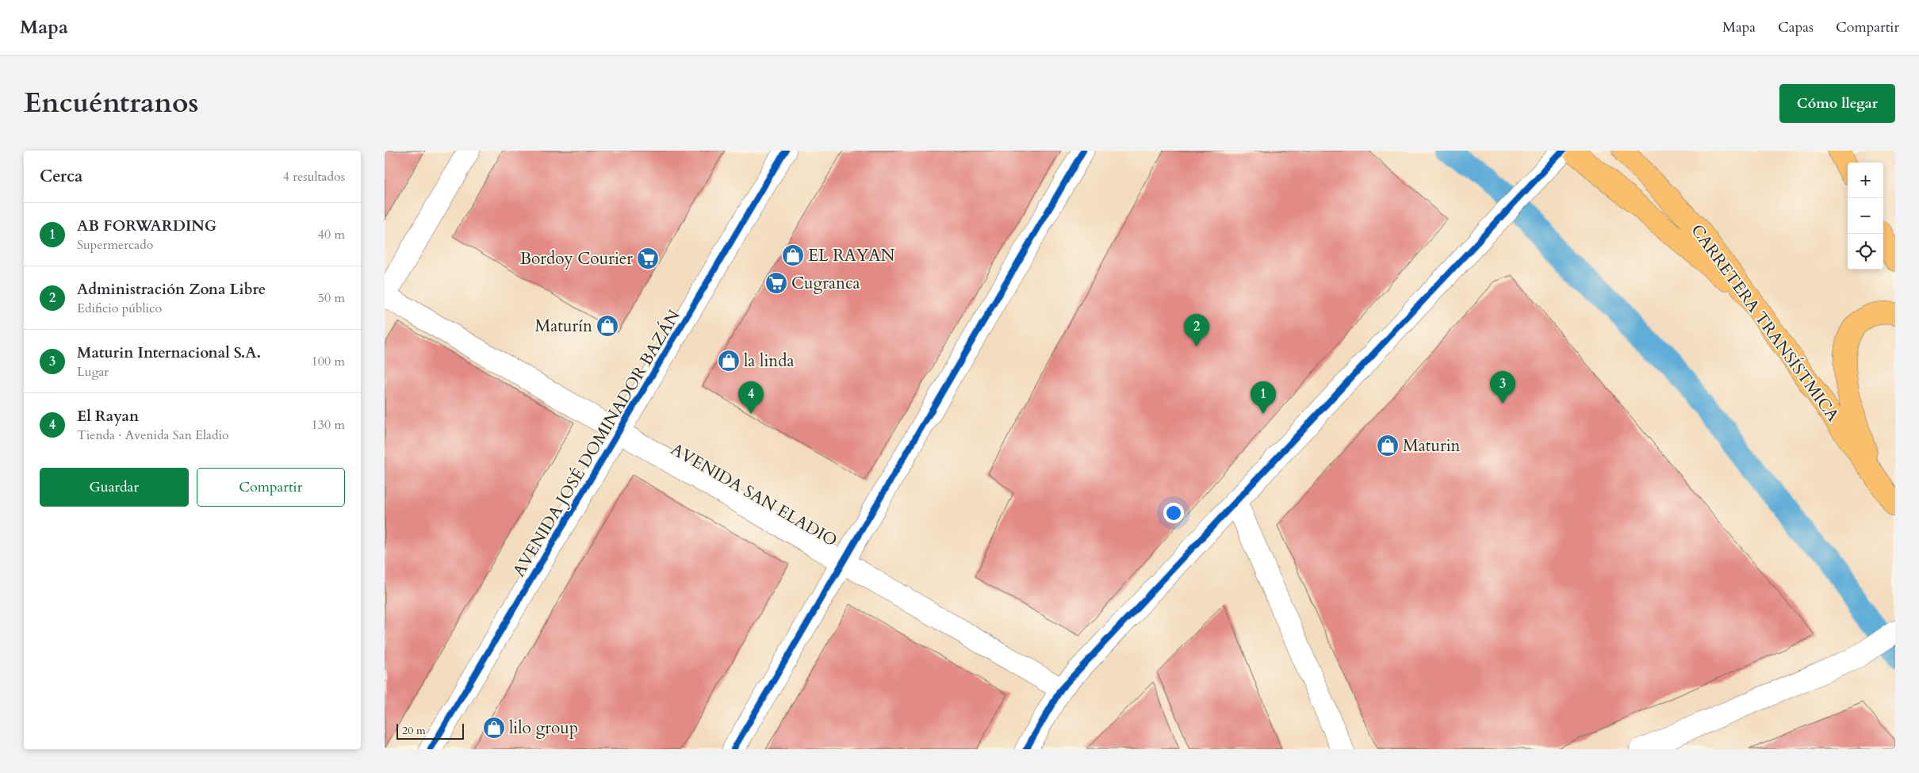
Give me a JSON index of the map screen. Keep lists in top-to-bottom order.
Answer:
{
  "streets": {
    "main road": ["CARRETERA TRANSÍSTMICA"],
    "street": ["AVENIDA JOSÉ DOMINADOR BAZÁN", "AVENIDA SAN ELADIO"]
  },
  "crossings": [
    ["AVENIDA JOSÉ DOMINADOR BAZÁN", "AVENIDA SAN ELADIO"]
  ],
  "places": {
    "shop": [
      "EL RAYAN",
      "Maturín",
      "la linda",
      "Maturin",
      "lilo group"
    ],
    "supermarket": ["Bordoy Courier", "Cugranca"]
  },
  "scale_bar": "20 m",
  "page": {
    "header": "Mapa",
    "nav": ["Mapa", "Capas", "Compartir"],
    "title": "Encuéntranos",
    "buttons": [
      "Cómo llegar",
      ["Guardar", "Compartir"]
    ],
    "heading": ["Cerca", "4 resultados"],
    "map_buttons": ["+", "−"],
    "list": [
      {
        "mark": "1",
        "name": "AB FORWARDING",
        "note": "Supermercado",
        "value": "40 m"
      },
      {
        "mark": "2",
        "name": "Administración Zona Libre",
        "note": "Edificio público",
        "value": "50 m"
      },
      {
        "mark": "3",
        "name": "Maturin Internacional S.A.",
        "note": "Lugar",
        "value": "100 m"
      },
      {
        "mark": "4",
        "name": "El Rayan",
        "note": "Tienda · Avenida San Eladio",
        "value": "130 m"
      }
    ],
    "pins": [
      "2",
      "3",
      "1",
      "4"
    ],
    "scale": "20 m"
  }
}
